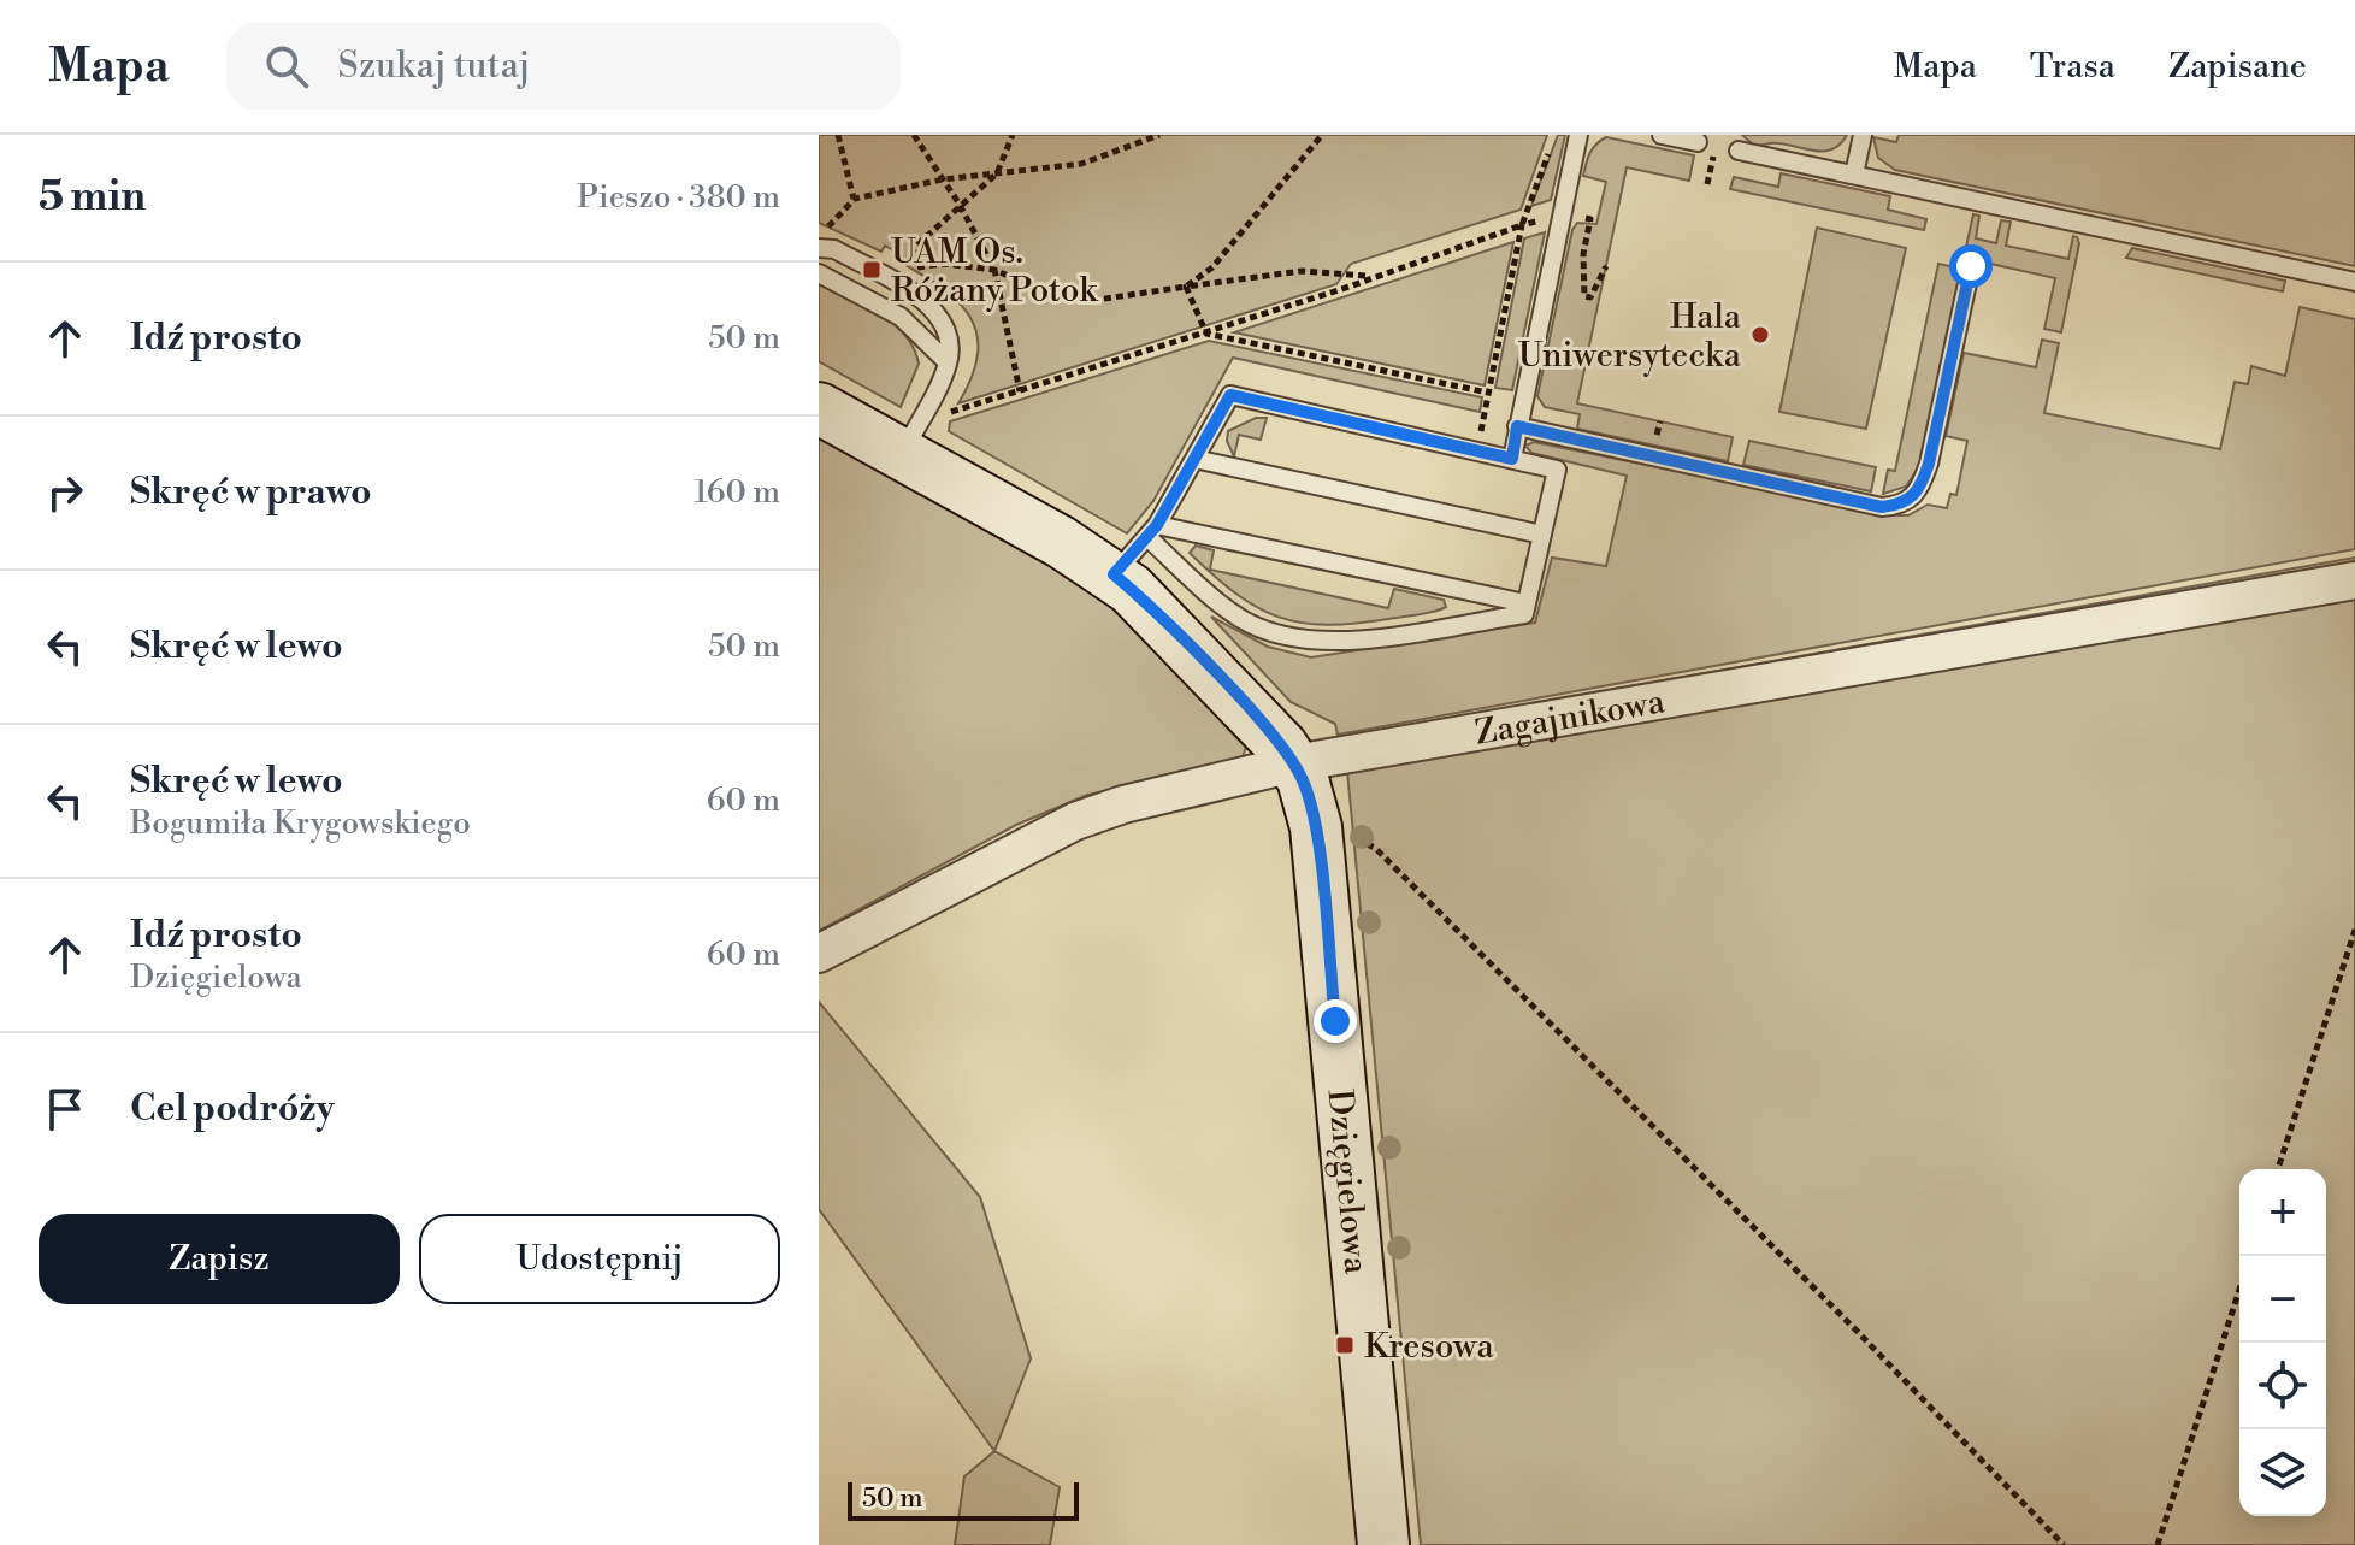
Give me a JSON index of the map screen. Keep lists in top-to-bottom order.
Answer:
{
  "streets": {
    "street": ["Zagajnikowa", "Dzięgielowa"]
  },
  "crossings": [
    ["Zagajnikowa", "Dzięgielowa"]
  ],
  "places": {
    "transit": ["UAM Os. Różany Potok", "Kresowa"],
    "other": ["Hala Uniwersytecka"]
  },
  "scale_bar": "50 m",
  "page": {
    "header": "Mapa",
    "search": "Szukaj tutaj",
    "nav": ["Mapa", "Trasa", "Zapisane"],
    "heading": ["5 min", "Pieszo · 380 m"],
    "list": [
      ["Idź prosto", "50 m"],
      ["Skręć w prawo", "160 m"],
      ["Skręć w lewo", "50 m"],
      ["Skręć w lewo", "Bogumiła Krygowskiego", "60 m"],
      ["Idź prosto", "Dzięgielowa", "60 m"],
      "Cel podróży"
    ],
    "map_buttons": ["+", "−"],
    "buttons": ["Zapisz", "Udostępnij"],
    "scale": "50 m"
  }
}
